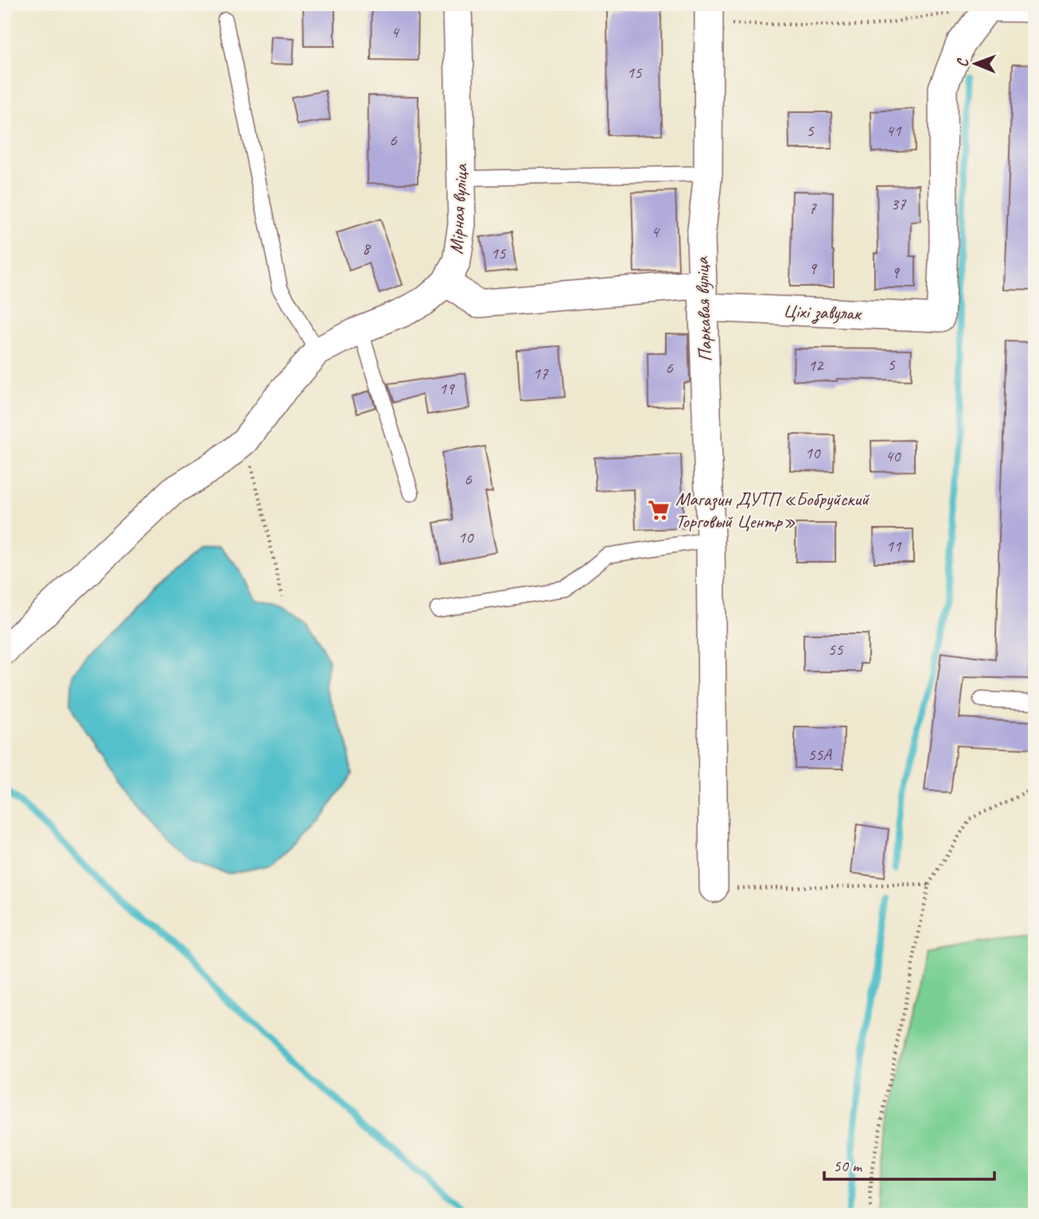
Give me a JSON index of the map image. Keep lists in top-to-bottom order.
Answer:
{
  "streets": {
    "street": ["Мірная вуліца", "Паркавая вуліца", "Ціхі завулак"]
  },
  "crossings": [
    ["Мірная вуліца", "Паркавая вуліца"],
    ["Мірная вуліца", "Ціхі завулак"],
    ["Паркавая вуліца", "Ціхі завулак"]
  ],
  "places": {
    "supermarket": ["Магазин ДУТП «Бобруйский Торговый Центр»"]
  },
  "house_numbers": [
    "4",
    "15",
    "5",
    "41",
    "6",
    "37",
    "7",
    "4",
    "8",
    "15",
    "9",
    "9",
    "5",
    "12",
    "6",
    "17",
    "19",
    "10",
    "40",
    "6",
    "10",
    "11",
    "55",
    "55А"
  ],
  "scale_bar": "50 m",
  "north": "left"
}
